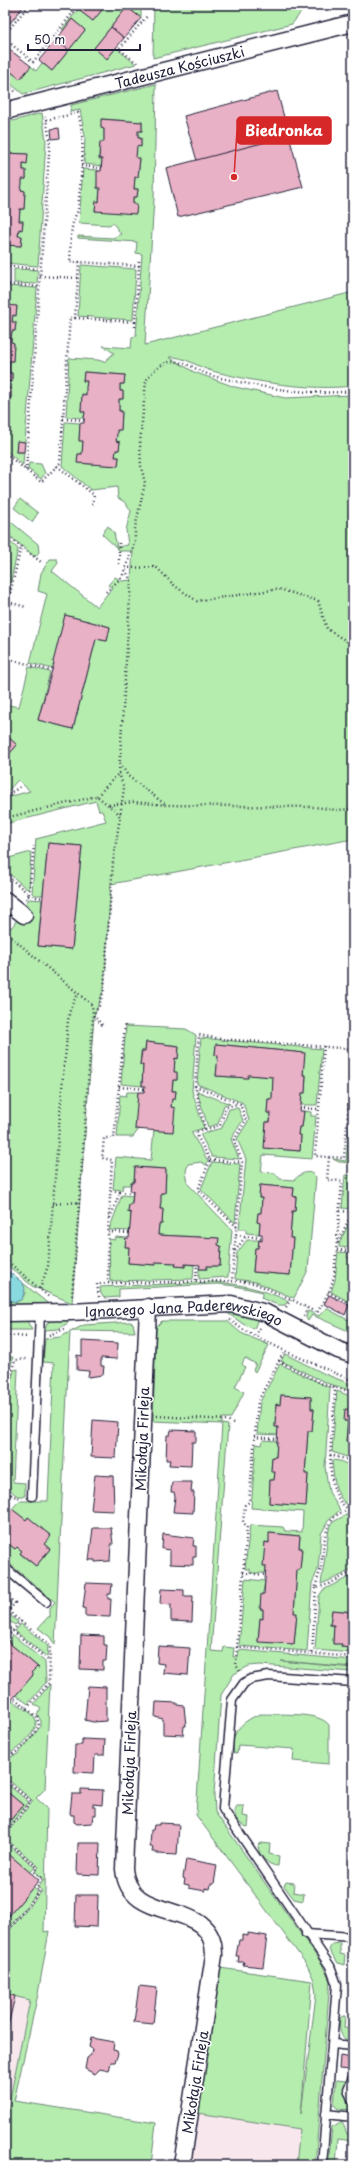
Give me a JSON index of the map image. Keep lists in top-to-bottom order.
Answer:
{
  "streets": {
    "street": ["Tadeusza Kościuszki", "Ignacego Jana Paderewskiego", "Mikołaja Firleja"]
  },
  "crossings": [
    ["Ignacego Jana Paderewskiego", "Mikołaja Firleja"]
  ],
  "places": ["Biedronka"],
  "scale_bar": "50 m"
}
